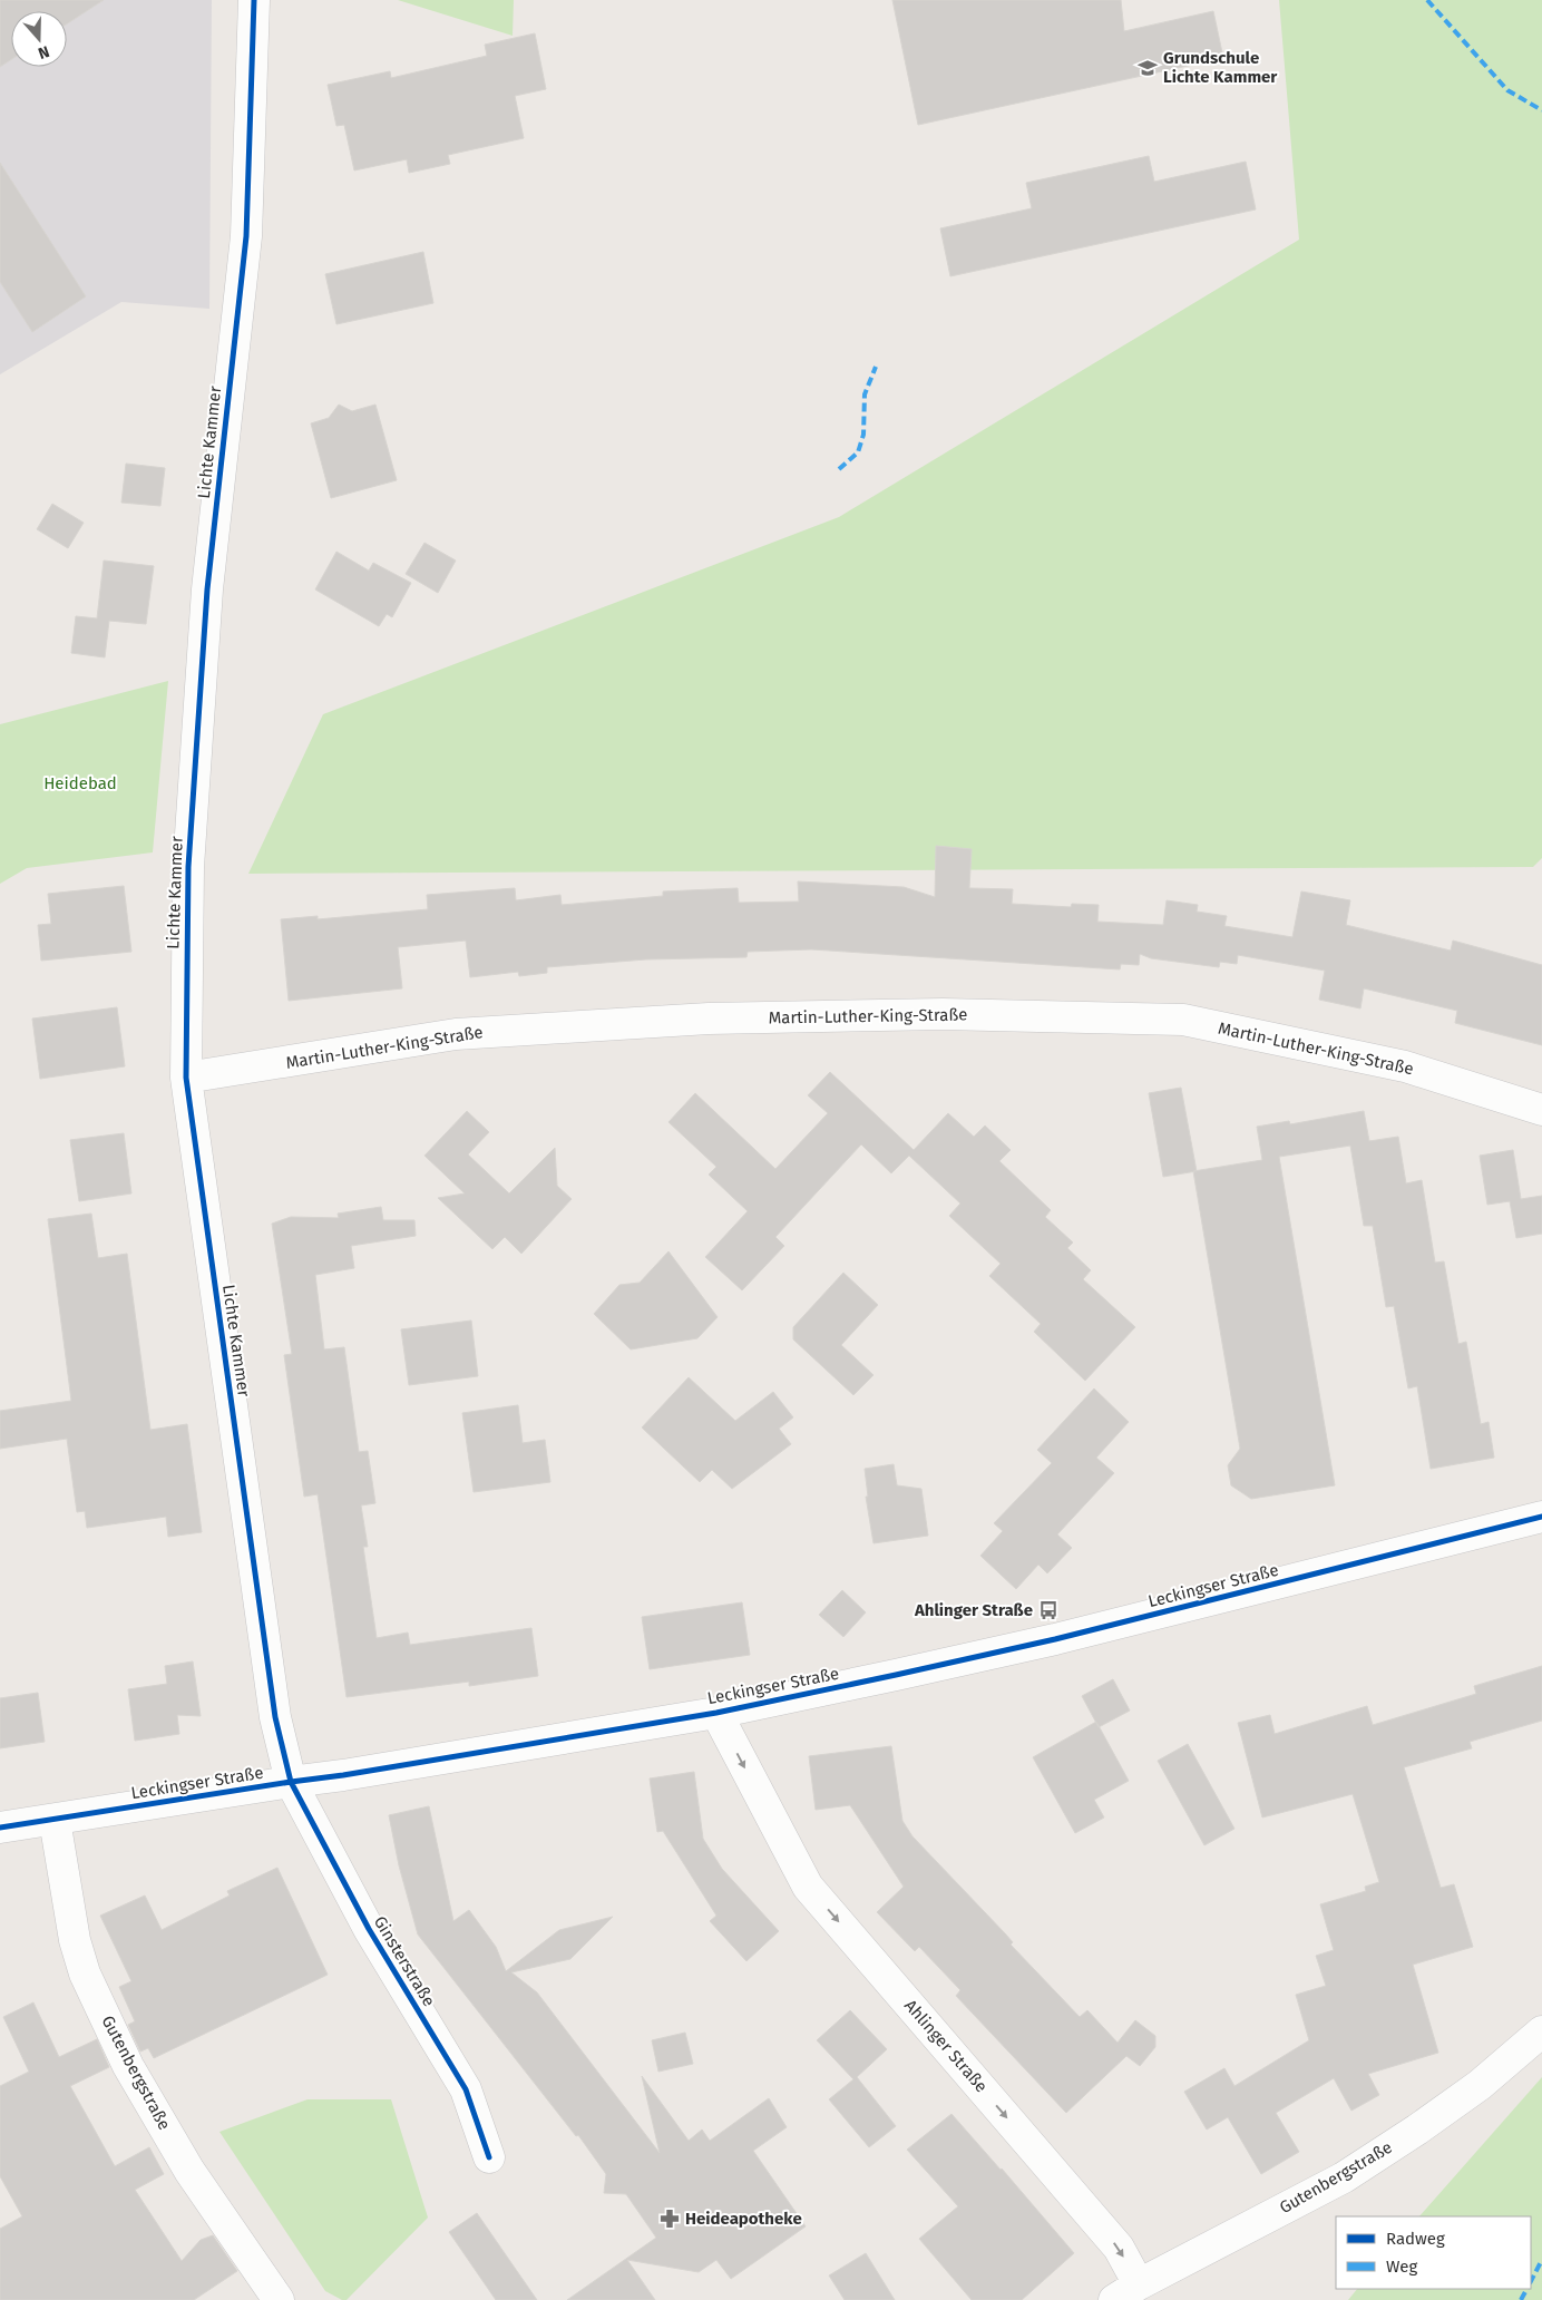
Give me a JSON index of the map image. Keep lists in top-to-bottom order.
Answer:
{
  "streets": {
    "street": [
      "Lichte Kammer",
      "Martin-Luther-King-Straße",
      "Leckingser Straße",
      "Ginsterstraße",
      "Ahlinger Straße",
      "Gutenbergstraße"
    ]
  },
  "crossings": [
    ["Lichte Kammer", "Martin-Luther-King-Straße"],
    ["Lichte Kammer", "Leckingser Straße"],
    ["Lichte Kammer", "Ginsterstraße"],
    ["Leckingser Straße", "Ginsterstraße"],
    ["Leckingser Straße", "Ahlinger Straße"],
    ["Leckingser Straße", "Gutenbergstraße"],
    ["Ahlinger Straße", "Gutenbergstraße"]
  ],
  "one_way": ["Ahlinger Straße"],
  "parks": ["Heidebad"],
  "places": {
    "school or university": ["Grundschule Lichte Kammer"],
    "bus stop": ["Ahlinger Straße"],
    "pharmacy": ["Heideapotheke"]
  },
  "legend": ["Radweg", "Weg"],
  "north": "bottom"
}
